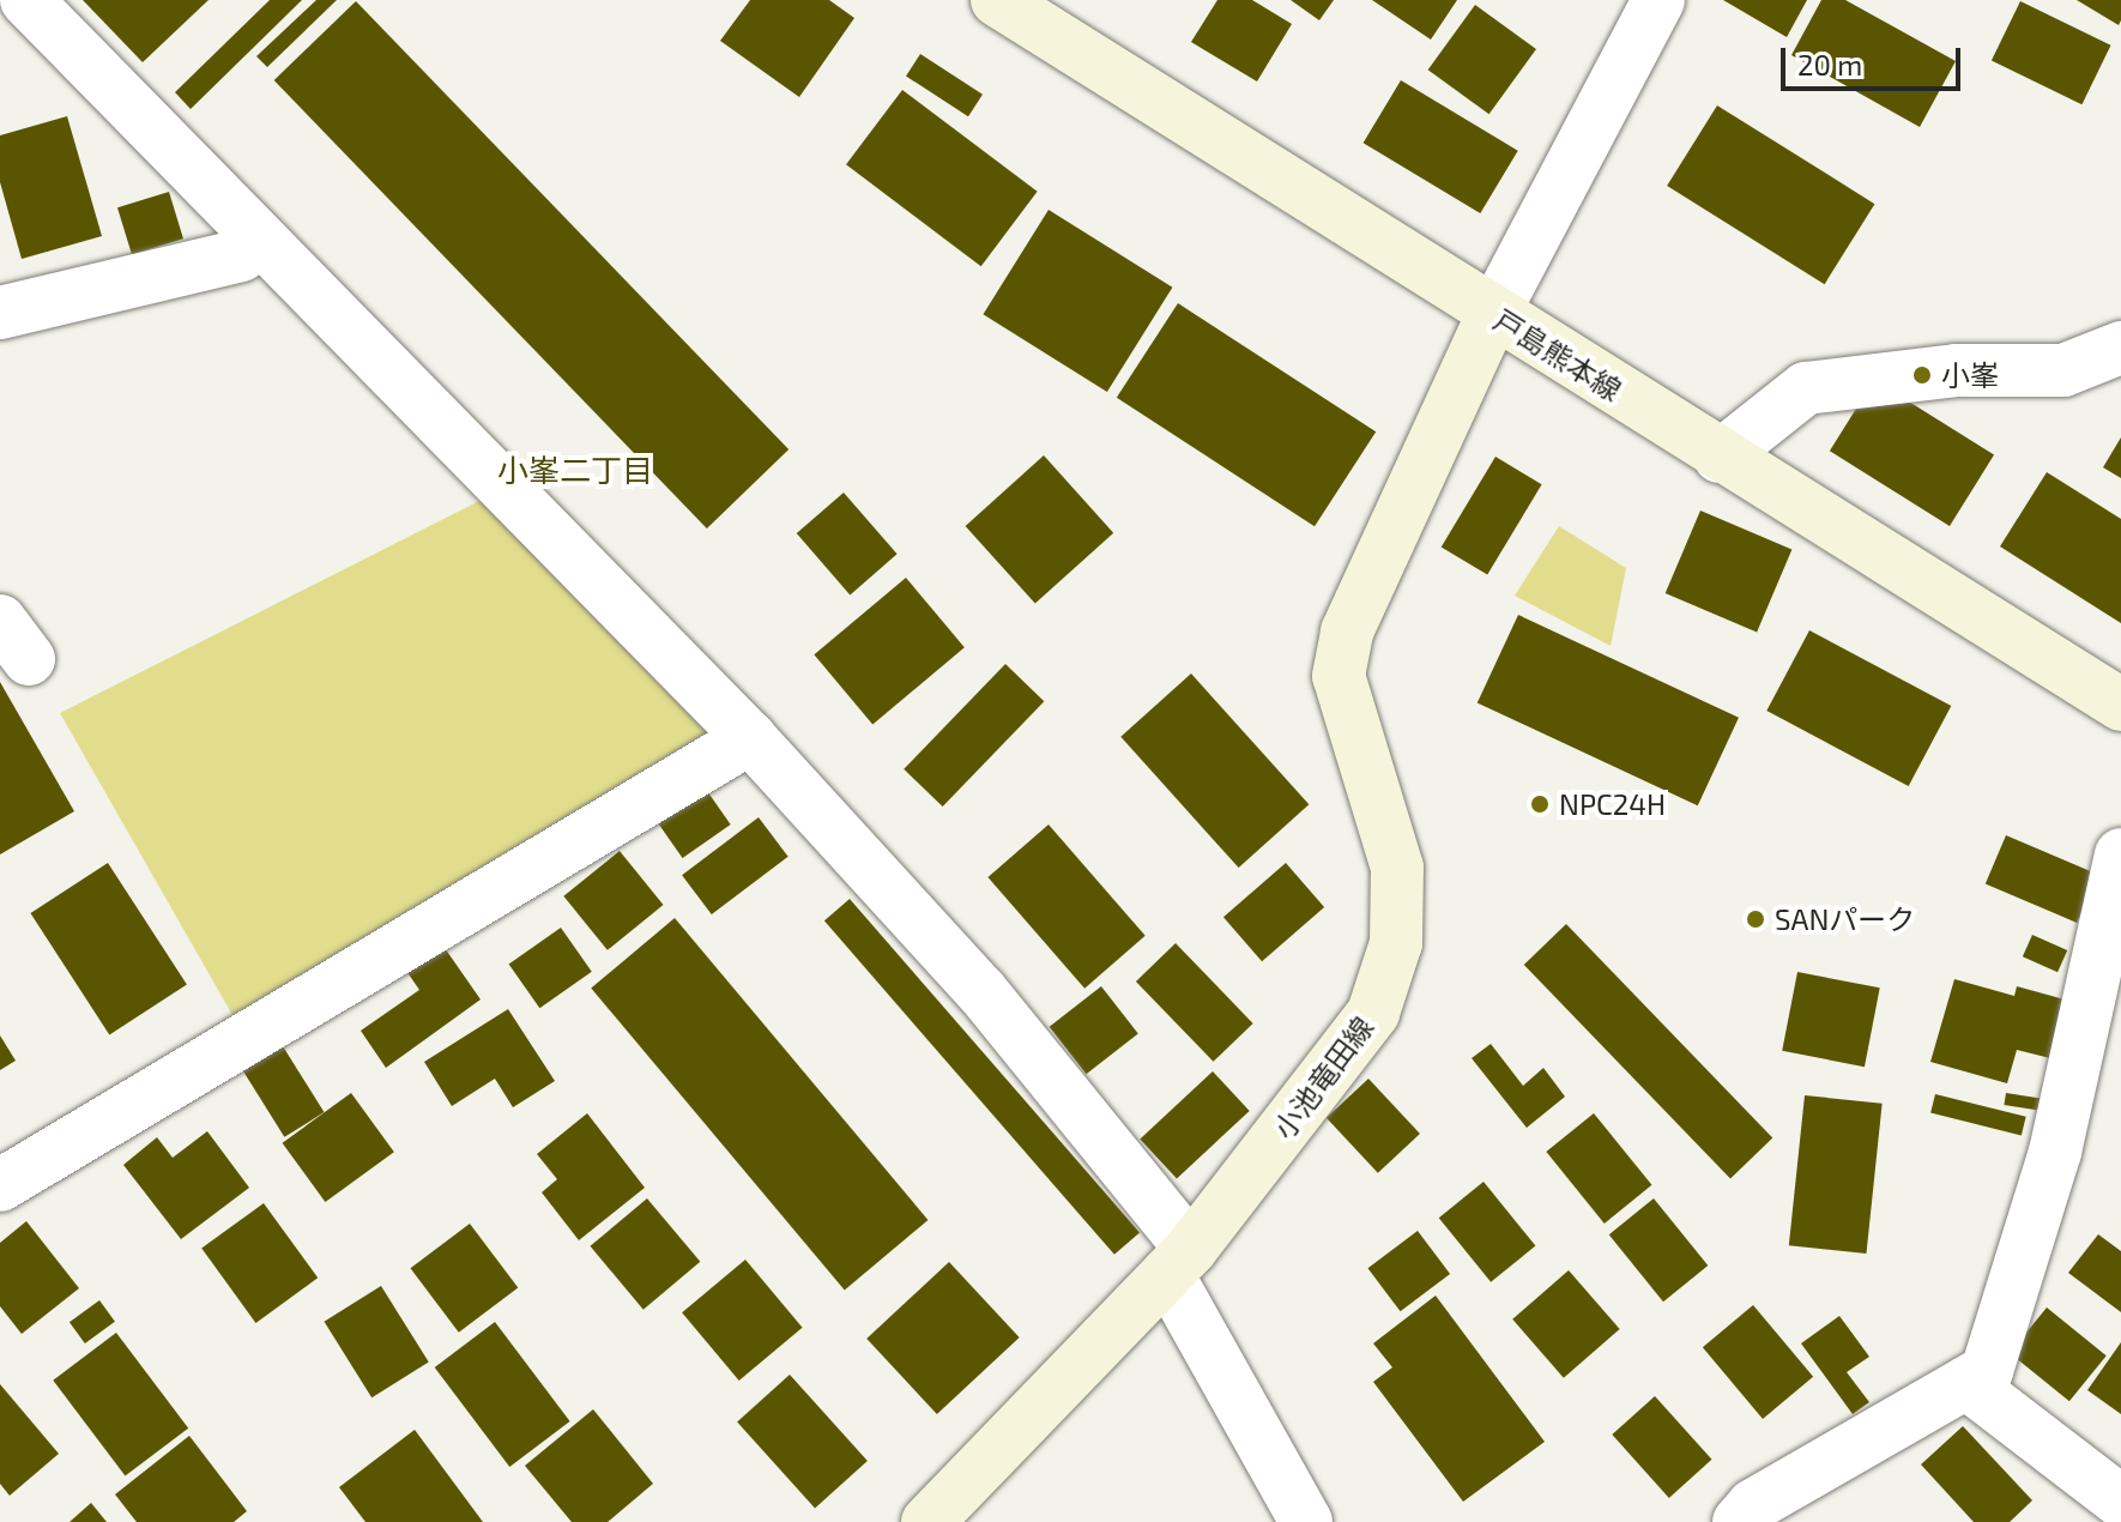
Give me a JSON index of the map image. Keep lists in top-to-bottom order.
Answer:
{
  "streets": {
    "main road": ["戸島熊本線", "小池竜田線"]
  },
  "crossings": [
    ["戸島熊本線", "小池竜田線"]
  ],
  "districts": ["小峯二丁目"],
  "places": ["小峯", "NPC24H", "SANパーク"],
  "scale_bar": "20 m"
}
